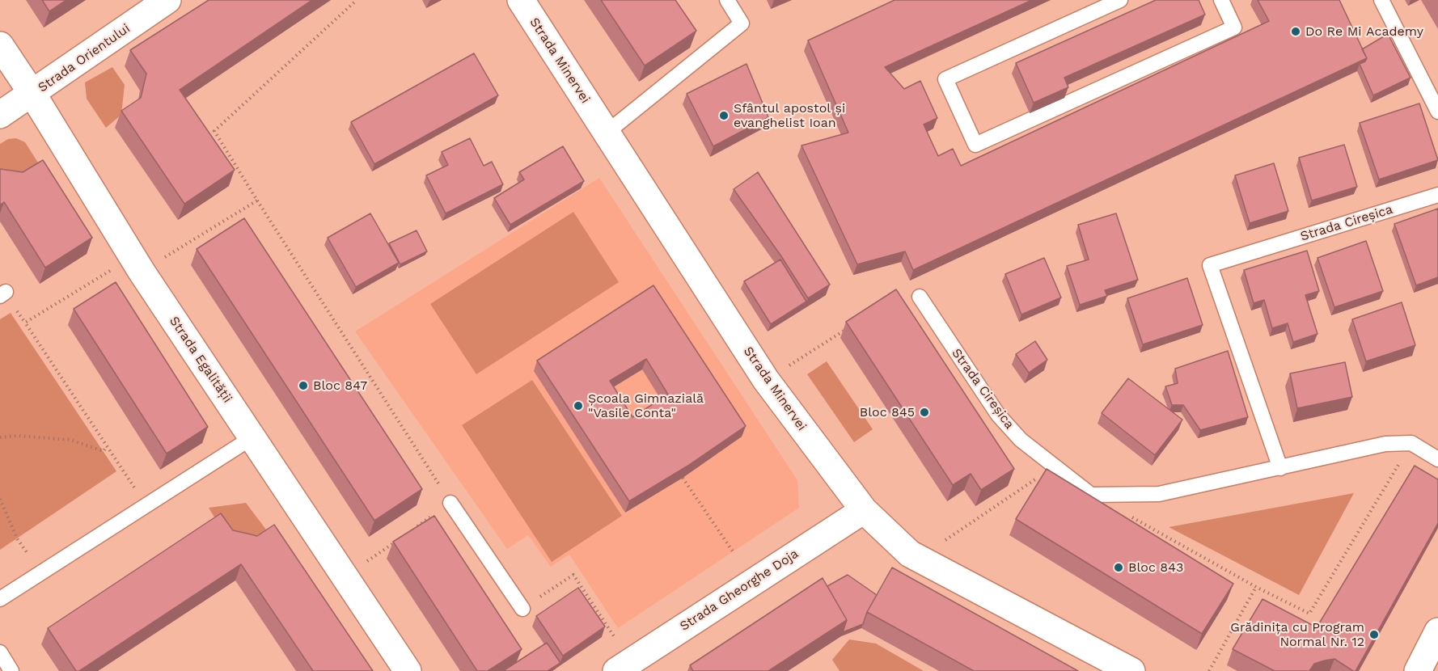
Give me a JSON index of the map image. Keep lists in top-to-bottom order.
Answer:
{
  "streets": {
    "street": [
      "Strada Orientului",
      "Strada Minervei",
      "Strada Egalității",
      "Strada Gheorghe Doja"
    ],
    "lane": ["Strada Cireșica"]
  },
  "crossings": [
    ["Strada Orientului", "Strada Egalității"],
    ["Strada Minervei", "Strada Gheorghe Doja"]
  ],
  "places": [
    "Do Re Mi Academy",
    "Sfântul apostol și evanghelist Ioan",
    "Bloc 847",
    "Școala Gimnazială \"Vasile Conta\"",
    "Bloc 845",
    "Bloc 843",
    "Grădinița cu Program Normal Nr. 12"
  ]
}
